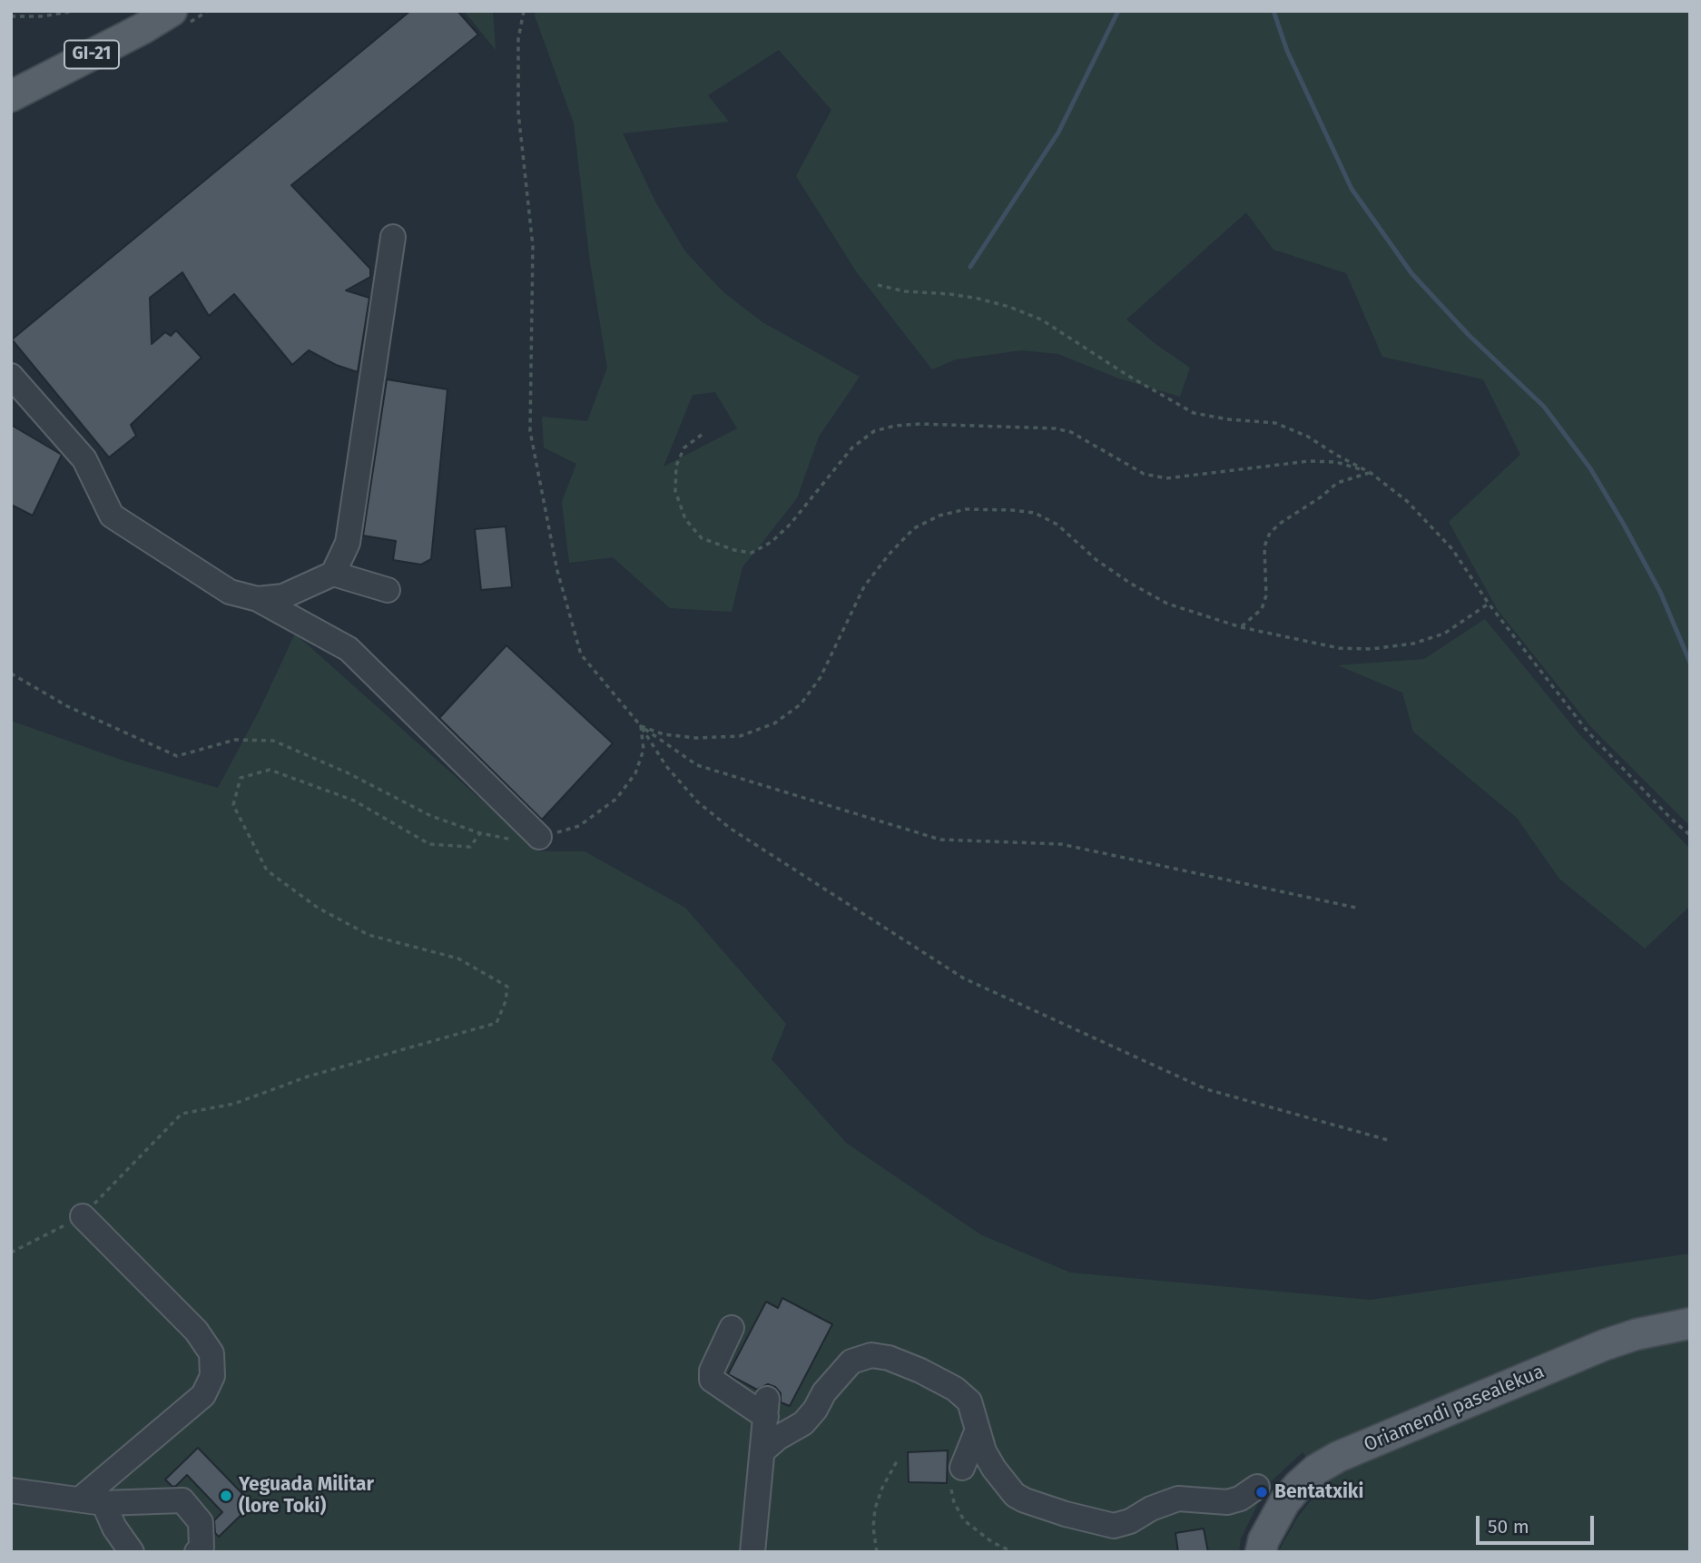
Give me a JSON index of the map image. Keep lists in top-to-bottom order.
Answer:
{
  "streets": {
    "main road": ["GI-21", "Oriamendi pasealekua"]
  },
  "places": ["Bentatxiki", "Yeguada Militar (lore Toki)"],
  "scale_bar": "50 m"
}
